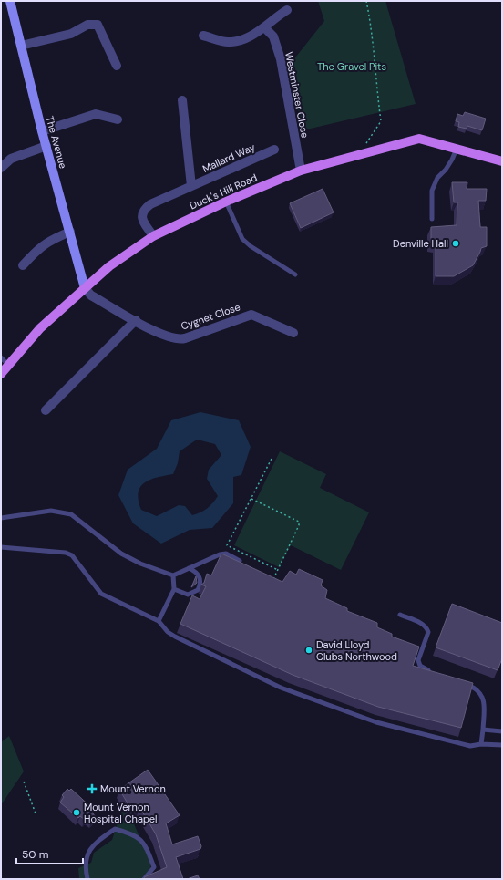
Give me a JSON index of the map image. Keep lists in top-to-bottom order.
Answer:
{
  "streets": {
    "main road": ["Duck's Hill Road"],
    "street": [
      "Westminster Close",
      "The Avenue",
      "Mallard Way",
      "Cygnet Close"
    ]
  },
  "crossings": [
    ["Westminster Close", "Duck's Hill Road"],
    ["The Avenue", "Duck's Hill Road"],
    ["The Avenue", "Cygnet Close"],
    ["Mallard Way", "Duck's Hill Road"],
    ["Duck's Hill Road", "Cygnet Close"]
  ],
  "parks": ["The Gravel Pits"],
  "places": {
    "other": ["Denville Hall", "David Lloyd Clubs Northwood", "Mount Vernon Hospital Chapel"],
    "health": ["Mount Vernon"]
  },
  "scale_bar": "50 m"
}
